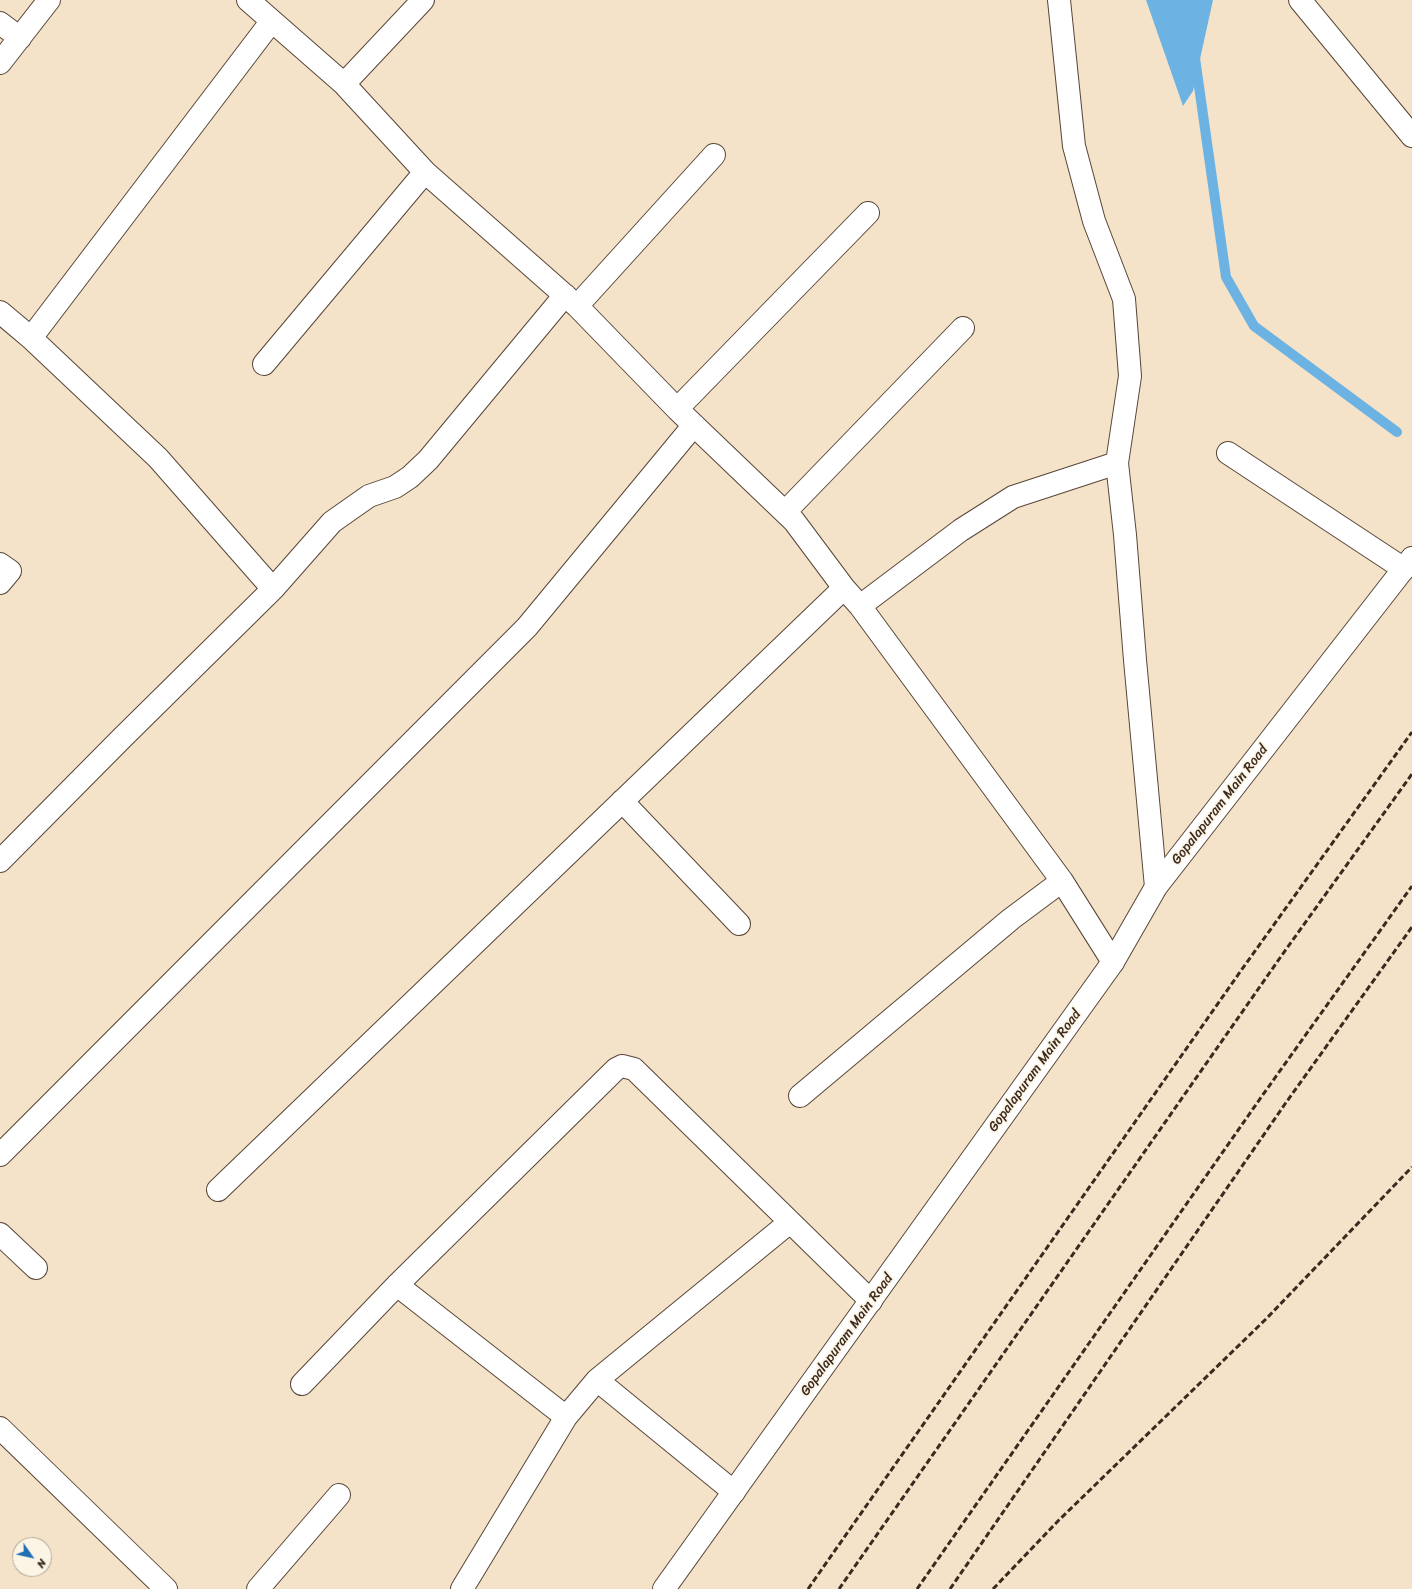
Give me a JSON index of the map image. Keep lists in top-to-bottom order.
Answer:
{
  "streets": {
    "street": ["Gopalapuram Main Road"]
  },
  "north": "bottom right"
}
